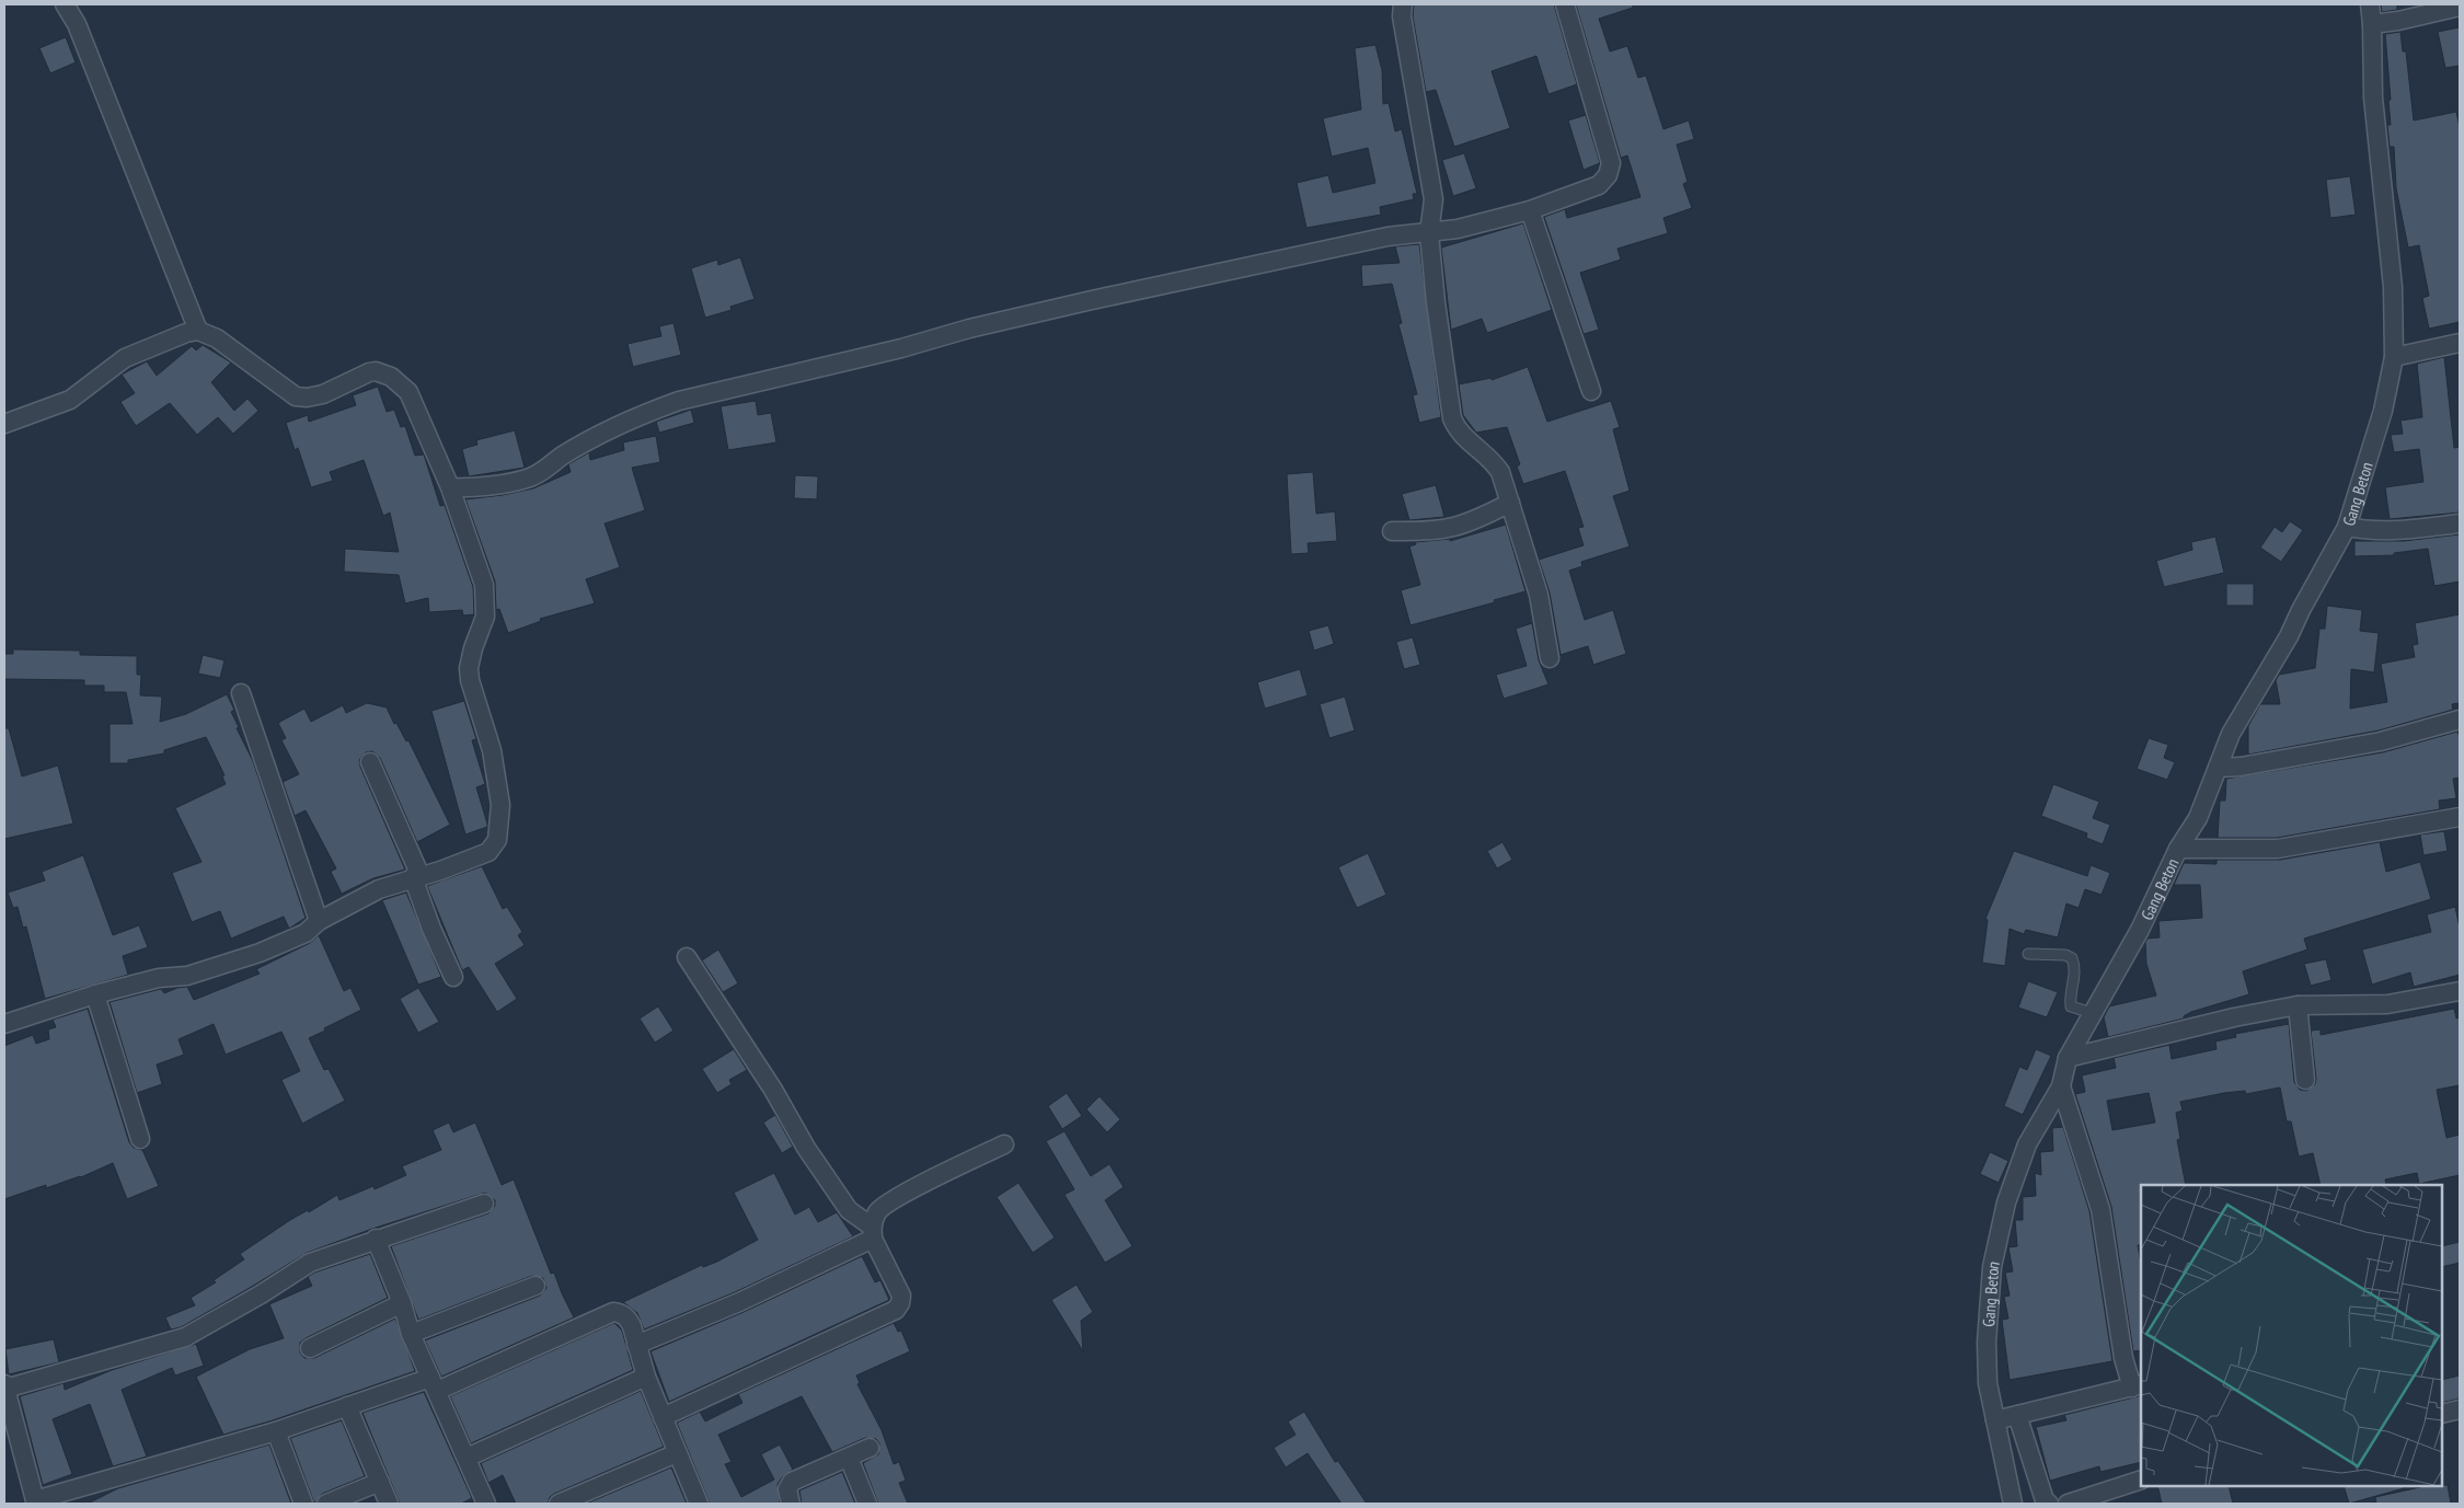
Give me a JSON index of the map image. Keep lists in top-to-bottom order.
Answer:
{
  "streets": {
    "street": ["Gang Beton"]
  }
}
